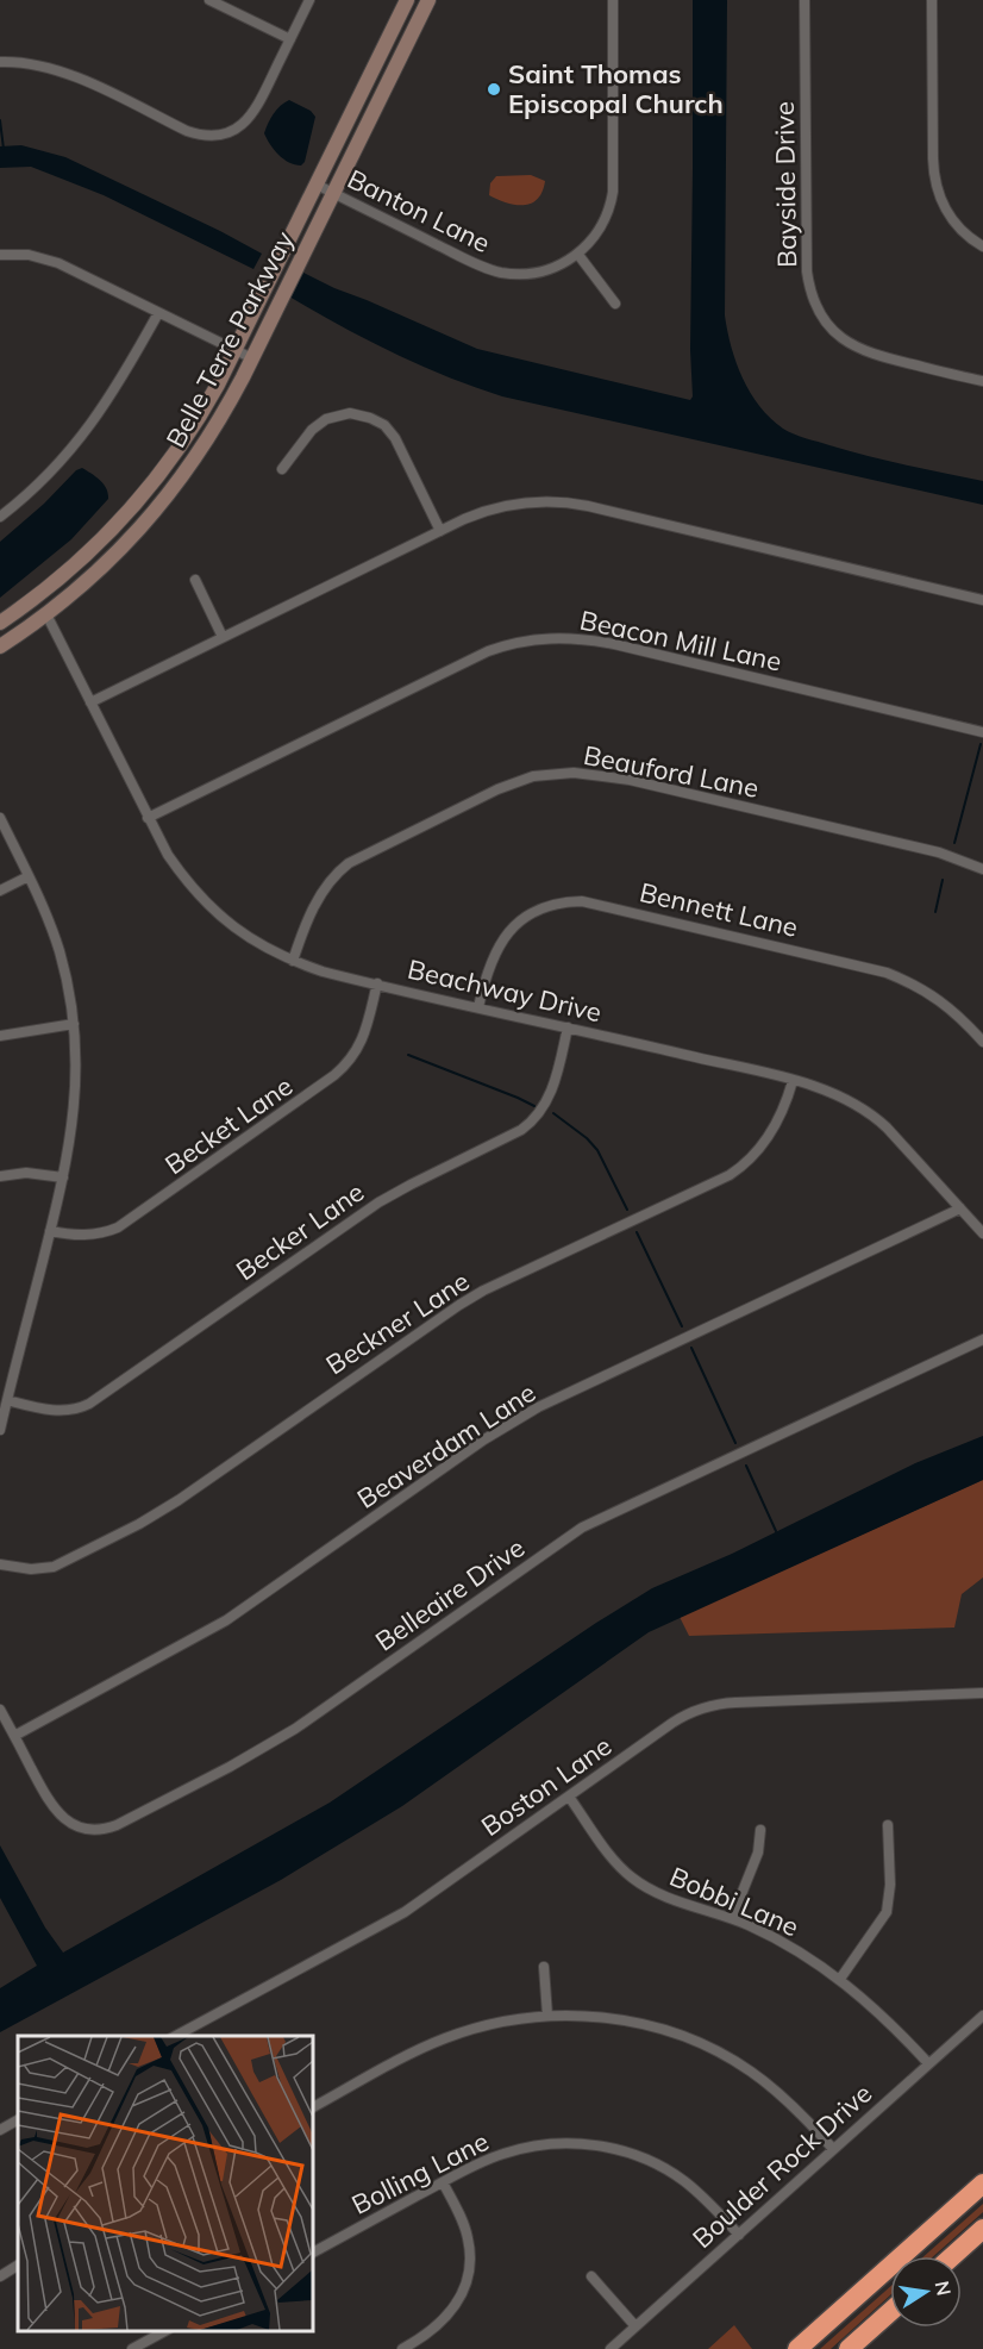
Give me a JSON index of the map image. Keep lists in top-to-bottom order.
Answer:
{
  "streets": {
    "main road": ["Belle Terre Parkway"],
    "street": [
      "Bayside Drive",
      "Banton Lane",
      "Beacon Mill Lane",
      "Beauford Lane",
      "Bennett Lane",
      "Beachway Drive",
      "Becket Lane",
      "Becker Lane",
      "Beckner Lane",
      "Beaverdam Lane",
      "Belleaire Drive",
      "Boston Lane",
      "Bobbi Lane",
      "Boulder Rock Drive",
      "Bolling Lane"
    ]
  },
  "crossings": [
    ["Banton Lane", "Belle Terre Parkway"],
    ["Belle Terre Parkway", "Beachway Drive"],
    ["Beacon Mill Lane", "Beachway Drive"],
    ["Beauford Lane", "Beachway Drive"],
    ["Bennett Lane", "Beachway Drive"],
    ["Beachway Drive", "Becket Lane"],
    ["Beachway Drive", "Becker Lane"],
    ["Beachway Drive", "Beckner Lane"],
    ["Beachway Drive", "Beaverdam Lane"],
    ["Beaverdam Lane", "Belleaire Drive"],
    ["Boston Lane", "Bobbi Lane"],
    ["Bobbi Lane", "Boulder Rock Drive"],
    ["Boulder Rock Drive", "Bolling Lane"]
  ],
  "places": ["Saint Thomas Episcopal Church"],
  "north": "right"
}
